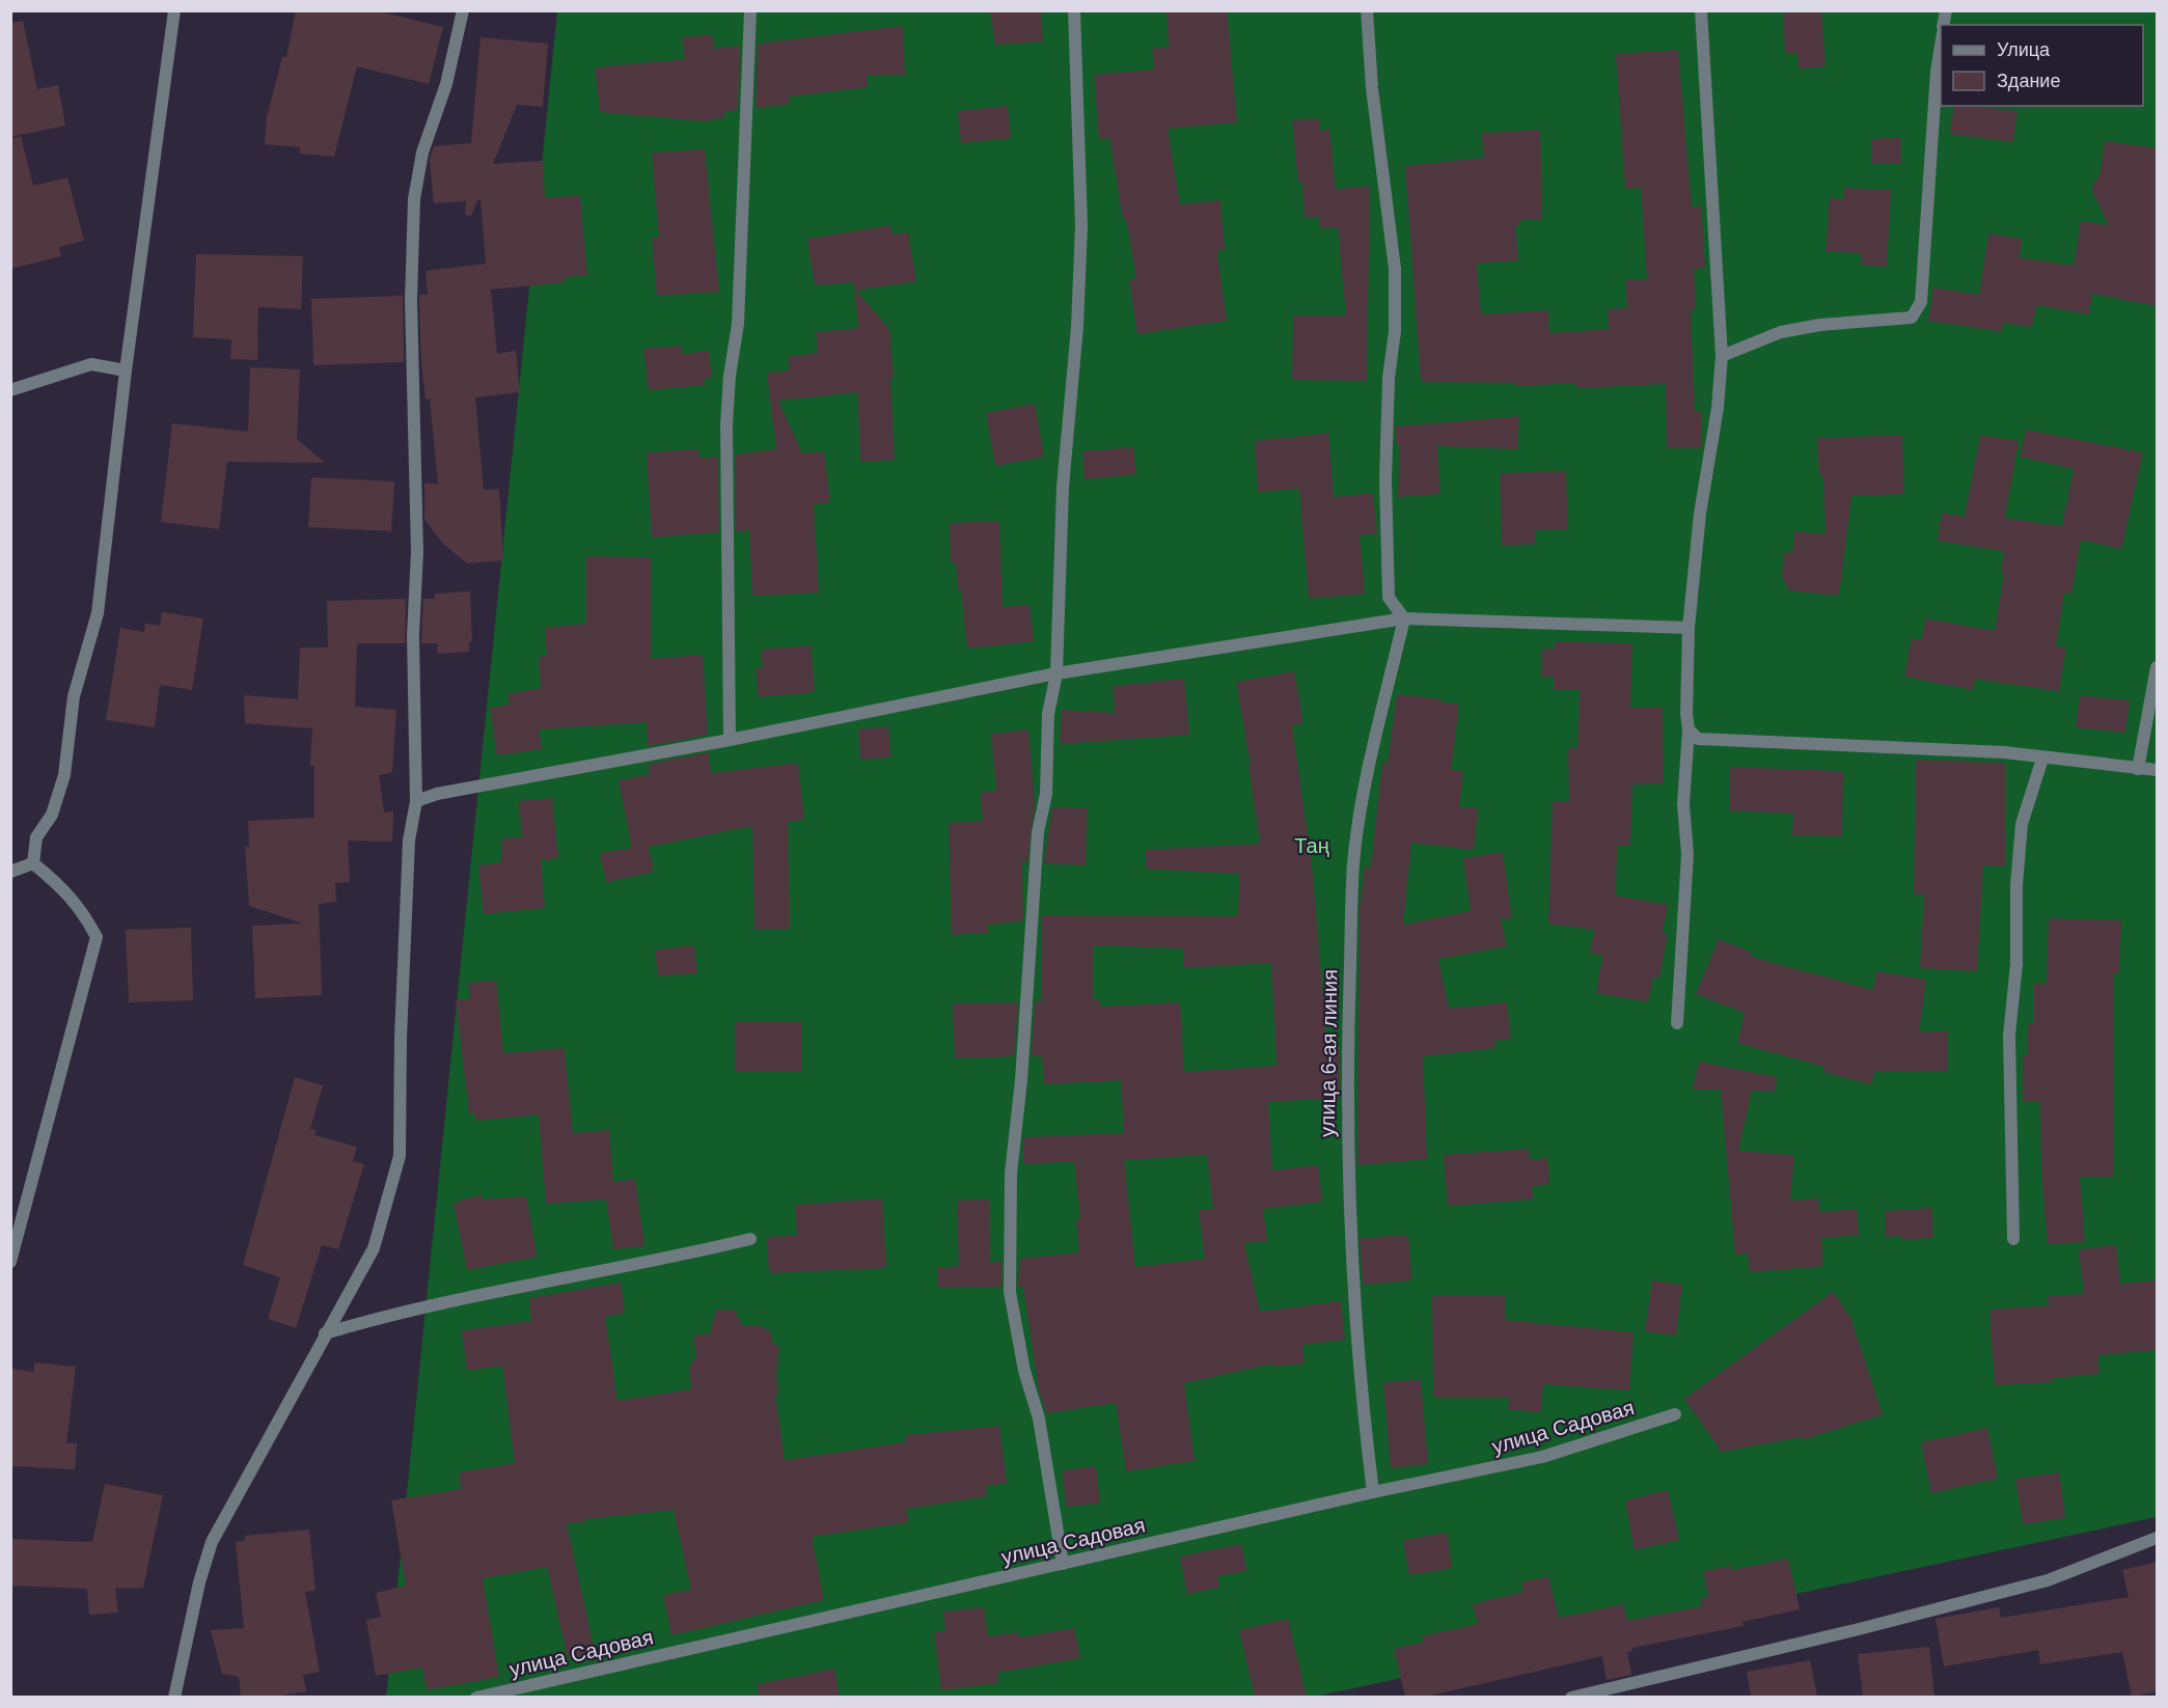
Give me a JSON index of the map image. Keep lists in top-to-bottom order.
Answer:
{
  "streets": {
    "street": ["улица 6-ая линия", "улица Садовая"]
  },
  "crossings": [
    ["улица 6-ая линия", "улица Садовая"]
  ],
  "parks": ["Таң"],
  "legend": ["Улица", "Здание"]
}
